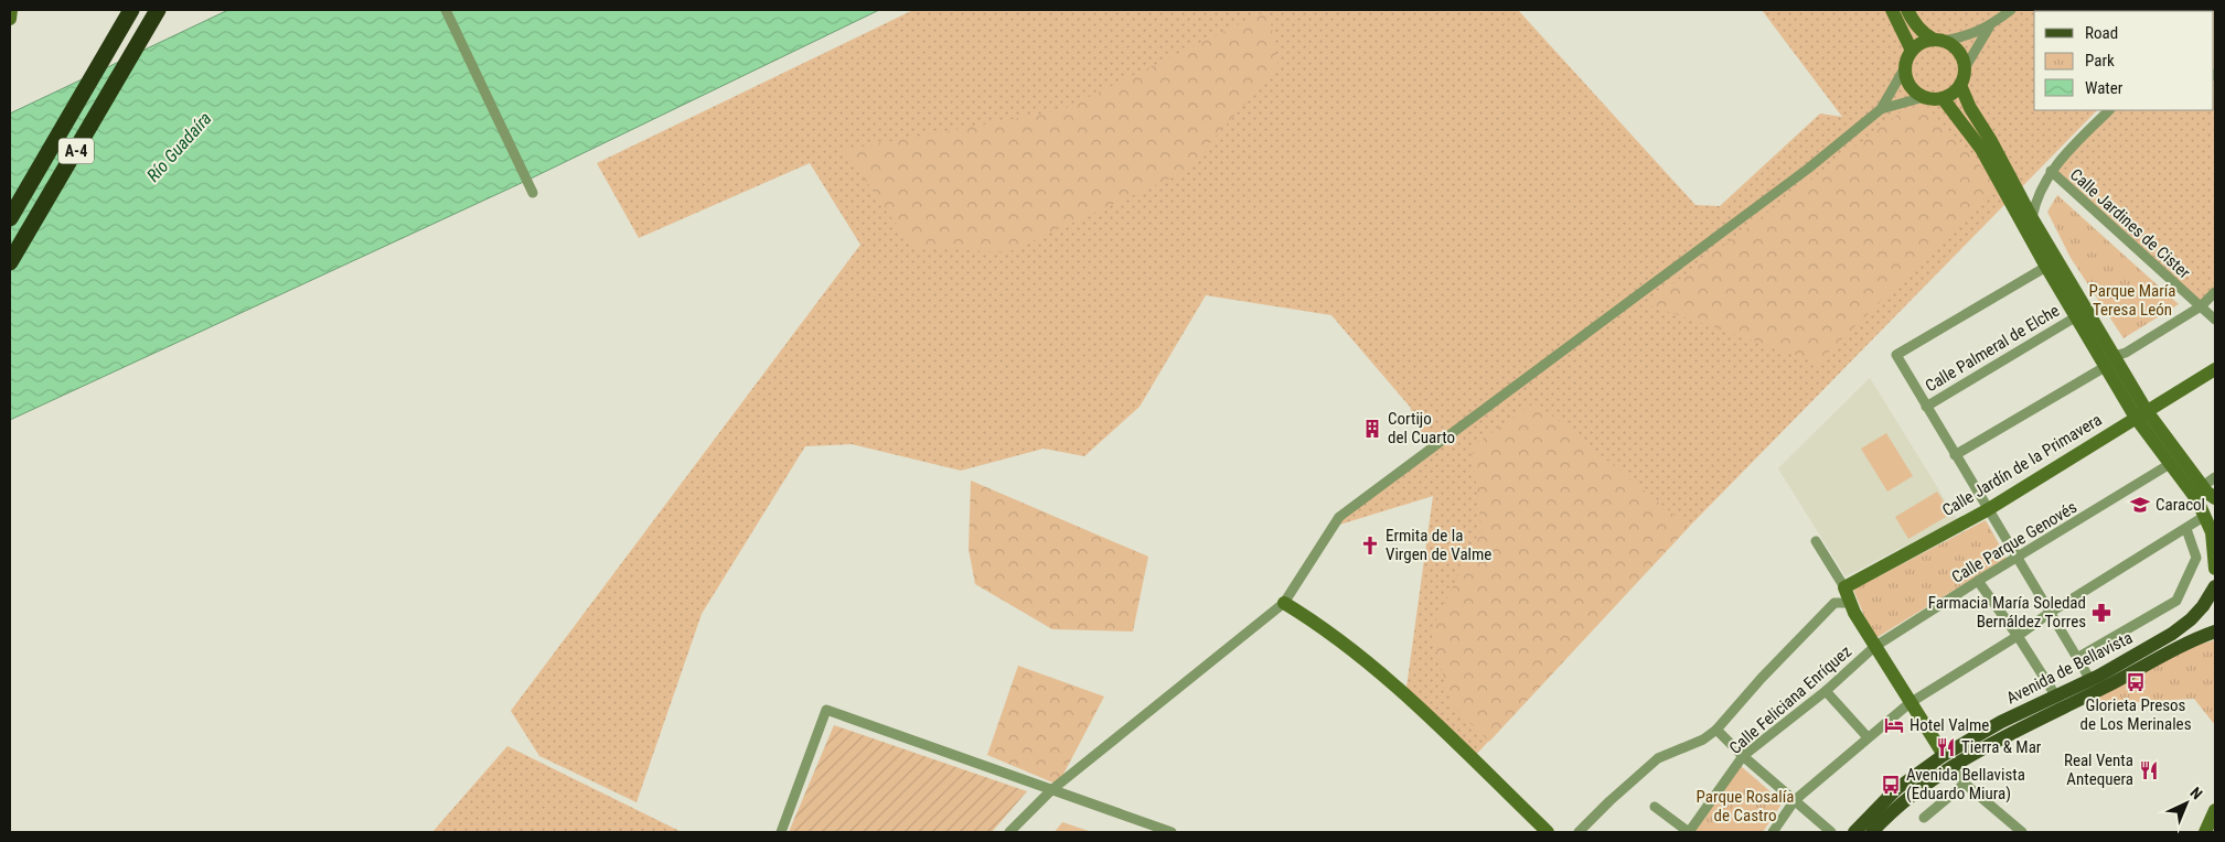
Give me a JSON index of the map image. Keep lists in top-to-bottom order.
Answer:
{
  "streets": {
    "highway": ["A-4"],
    "main road": ["Avenida de Bellavista"],
    "street": [
      "Calle Jardines de Cister",
      "Calle Palmeral de Elche",
      "Calle Jardín de la Primavera",
      "Calle Parque Genovés",
      "Calle Feliciana Enríquez"
    ]
  },
  "crossings": [
    ["Calle Parque Genovés", "Calle Feliciana Enríquez"]
  ],
  "water": ["Río Guadaíra"],
  "parks": ["Parque María Teresa León", "Parque Rosalía de Castro"],
  "places": {
    "building": ["Cortijo del Cuarto"],
    "school or university": ["Caracol"],
    "church": ["Ermita de la Virgen de Valme"],
    "pharmacy": ["Farmacia María Soledad Bernáldez Torres"],
    "bus stop": ["Glorieta Presos de Los Merinales", "Avenida Bellavista (Eduardo Miura)"],
    "hotel": ["Hotel Valme"],
    "restaurant": ["Tierra & Mar", "Real Venta Antequera"]
  },
  "legend": ["Road", "Park", "Water"],
  "north": "top right"
}
